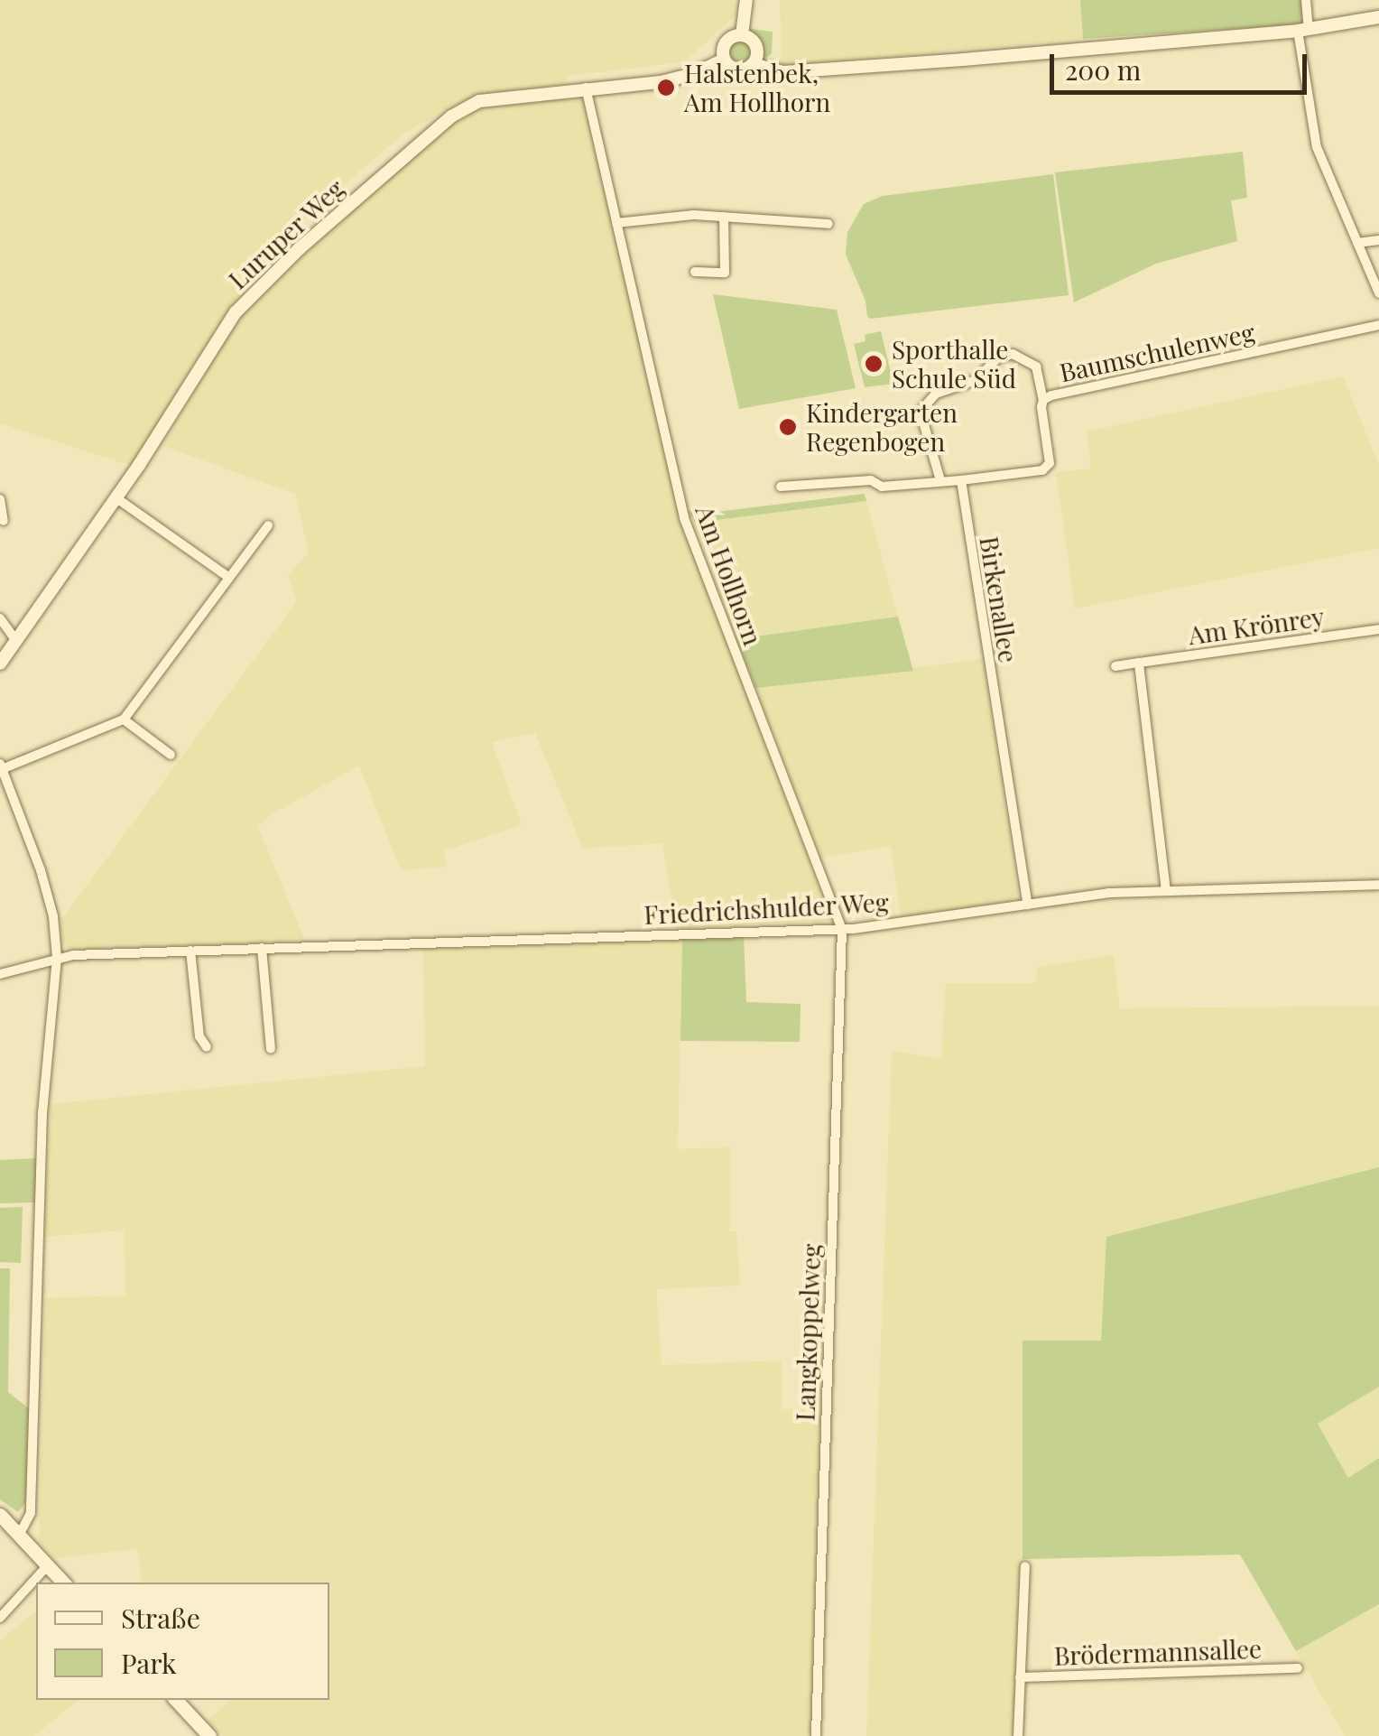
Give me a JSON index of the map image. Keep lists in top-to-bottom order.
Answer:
{
  "streets": {
    "street": [
      "Luruper Weg",
      "Baumschulenweg",
      "Am Hollhorn",
      "Birkenallee",
      "Am Krönrey",
      "Friedrichshulder Weg",
      "Langkoppelweg",
      "Brödermannsallee"
    ]
  },
  "crossings": [
    ["Luruper Weg", "Am Hollhorn"],
    ["Baumschulenweg", "Birkenallee"],
    ["Am Hollhorn", "Friedrichshulder Weg"],
    ["Am Hollhorn", "Langkoppelweg"],
    ["Birkenallee", "Friedrichshulder Weg"],
    ["Friedrichshulder Weg", "Langkoppelweg"]
  ],
  "places": ["Halstenbek, Am Hollhorn", "Sporthalle Schule Süd", "Kindergarten Regenbogen"],
  "legend": ["Straße", "Park"],
  "scale_bar": "200 m"
}
